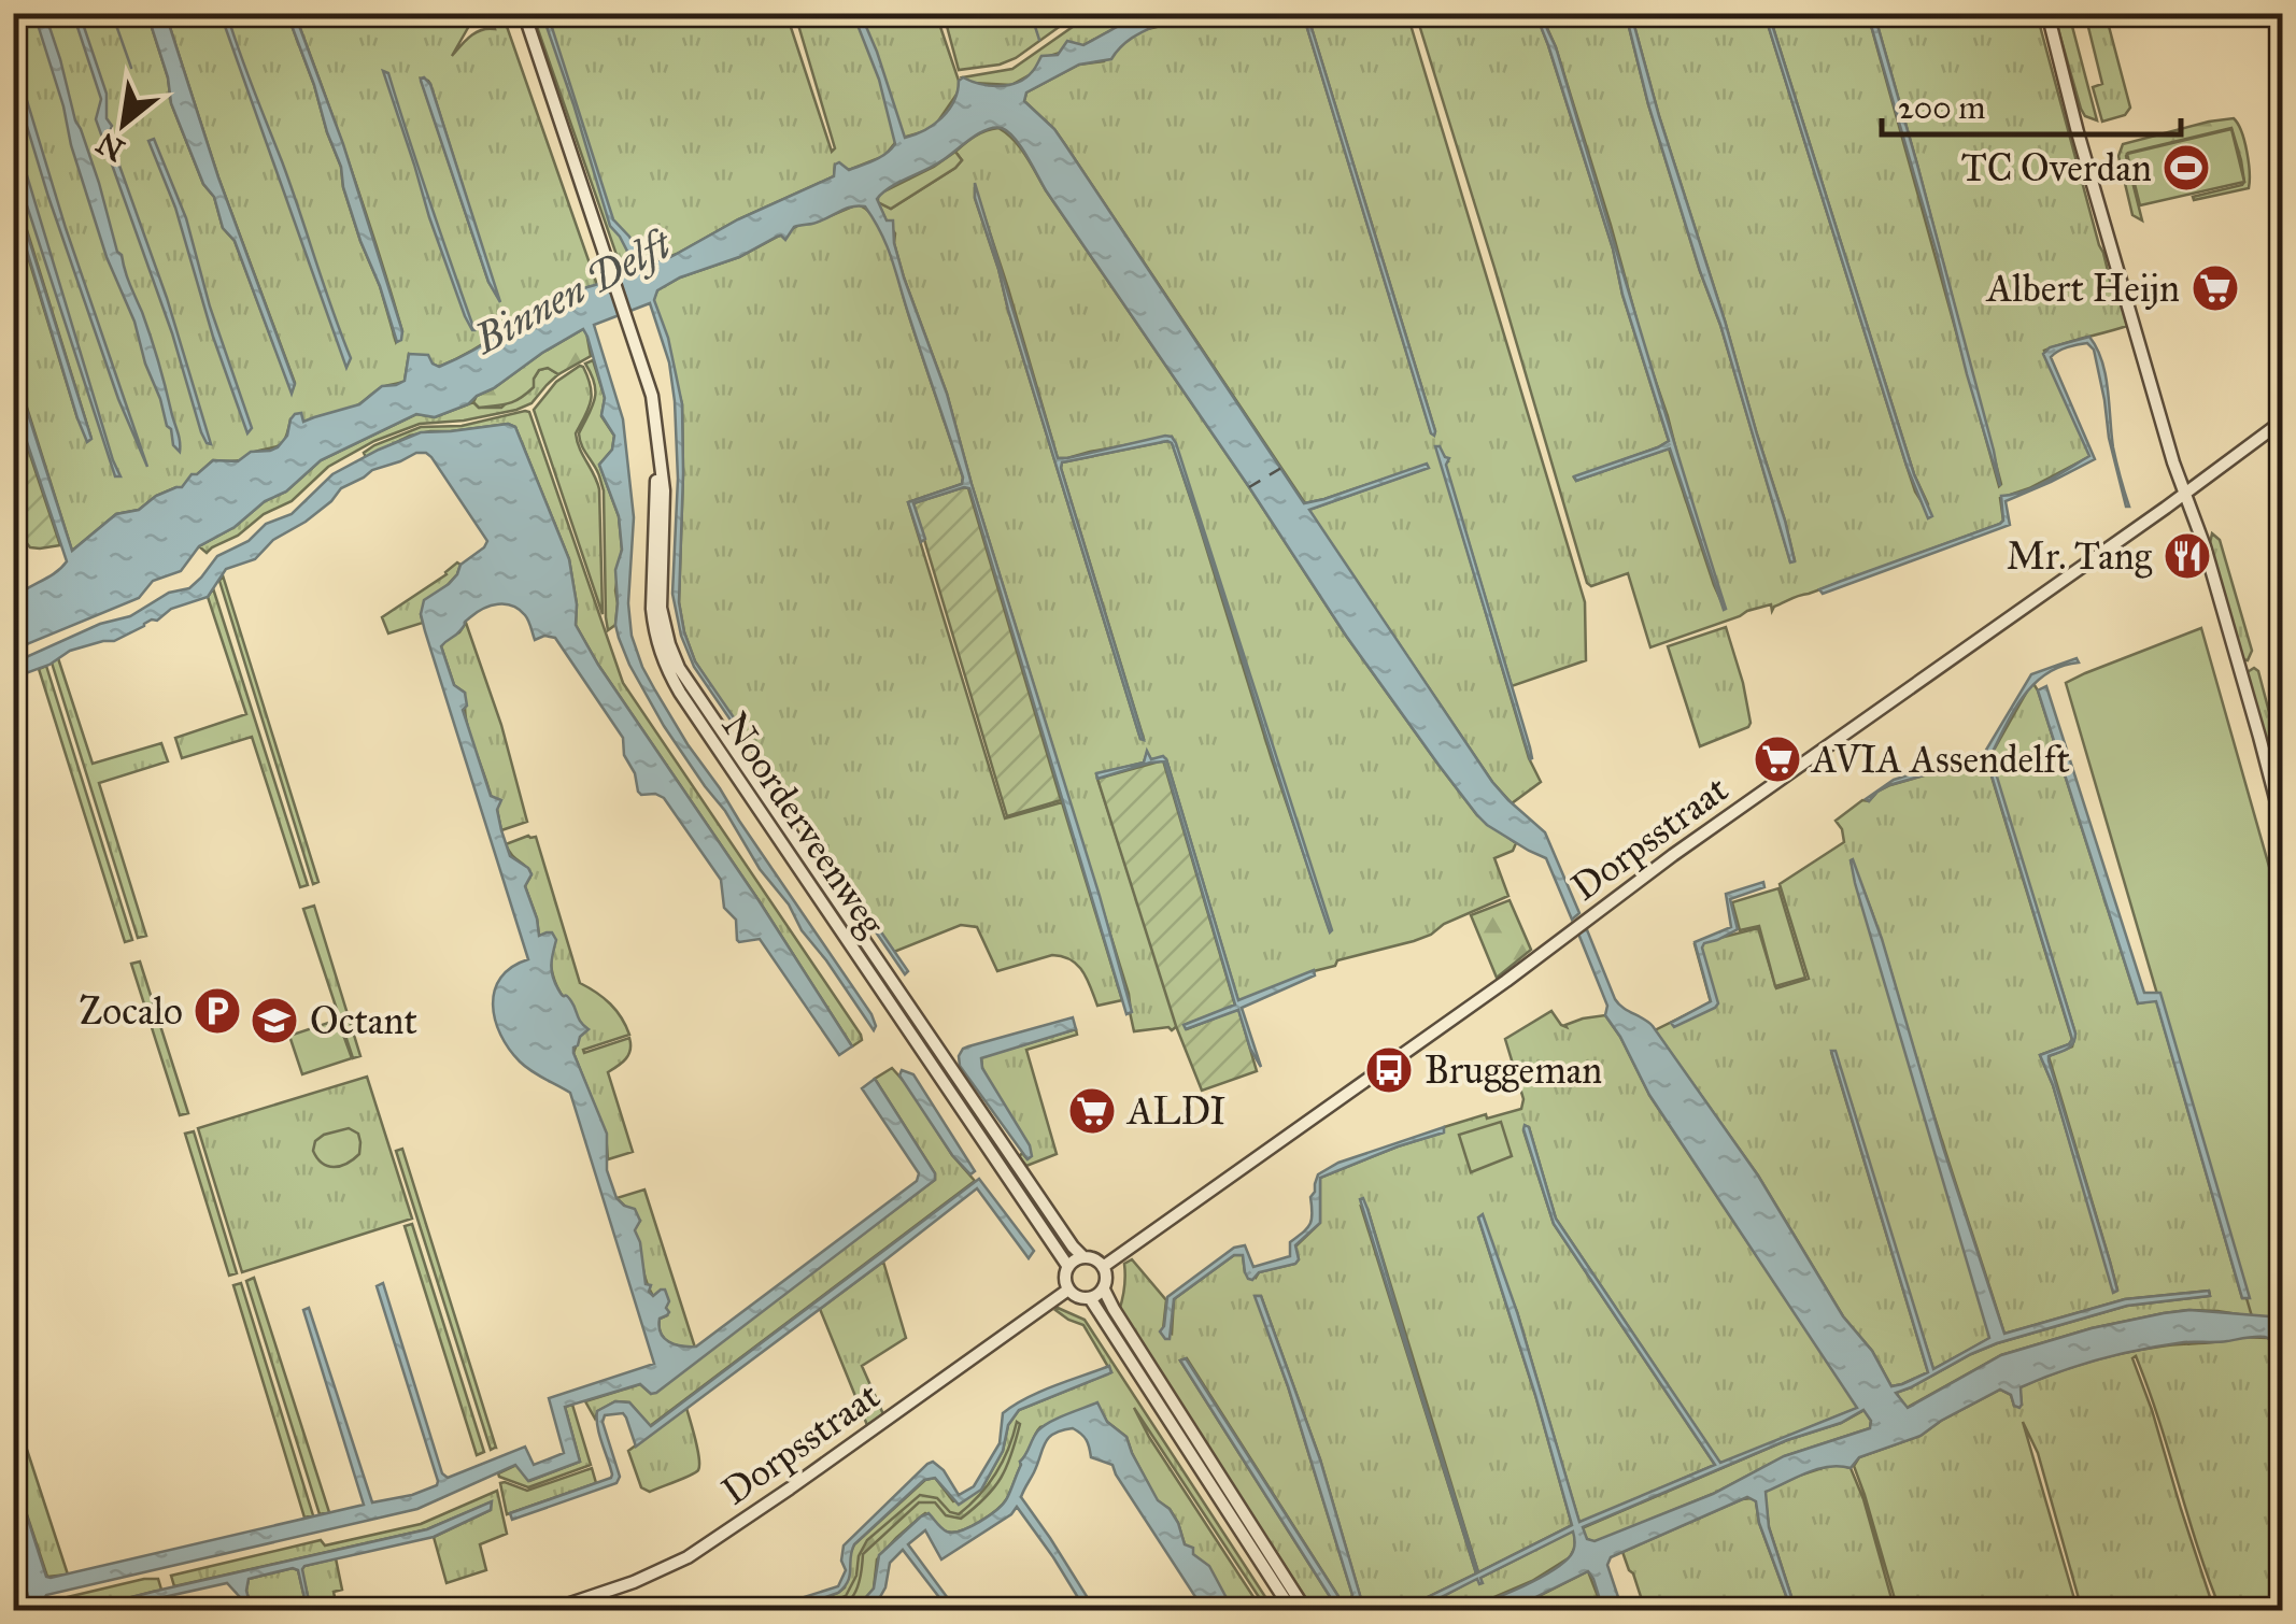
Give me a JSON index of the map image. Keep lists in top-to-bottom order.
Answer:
{
  "streets": {
    "street": ["Noorderveenweg", "Dorpsstraat"]
  },
  "crossings": [
    ["Noorderveenweg", "Dorpsstraat"]
  ],
  "water": ["Binnen Delft"],
  "places": {
    "sports": ["TC Overdan"],
    "supermarket": ["Albert Heijn", "AVIA Assendelft", "ALDI"],
    "restaurant": ["Mr. Tang"],
    "parking": ["Zocalo"],
    "school or university": ["Octant"],
    "bus stop": ["Bruggeman"]
  },
  "scale_bar": "200 m",
  "north": "bottom left"
}
